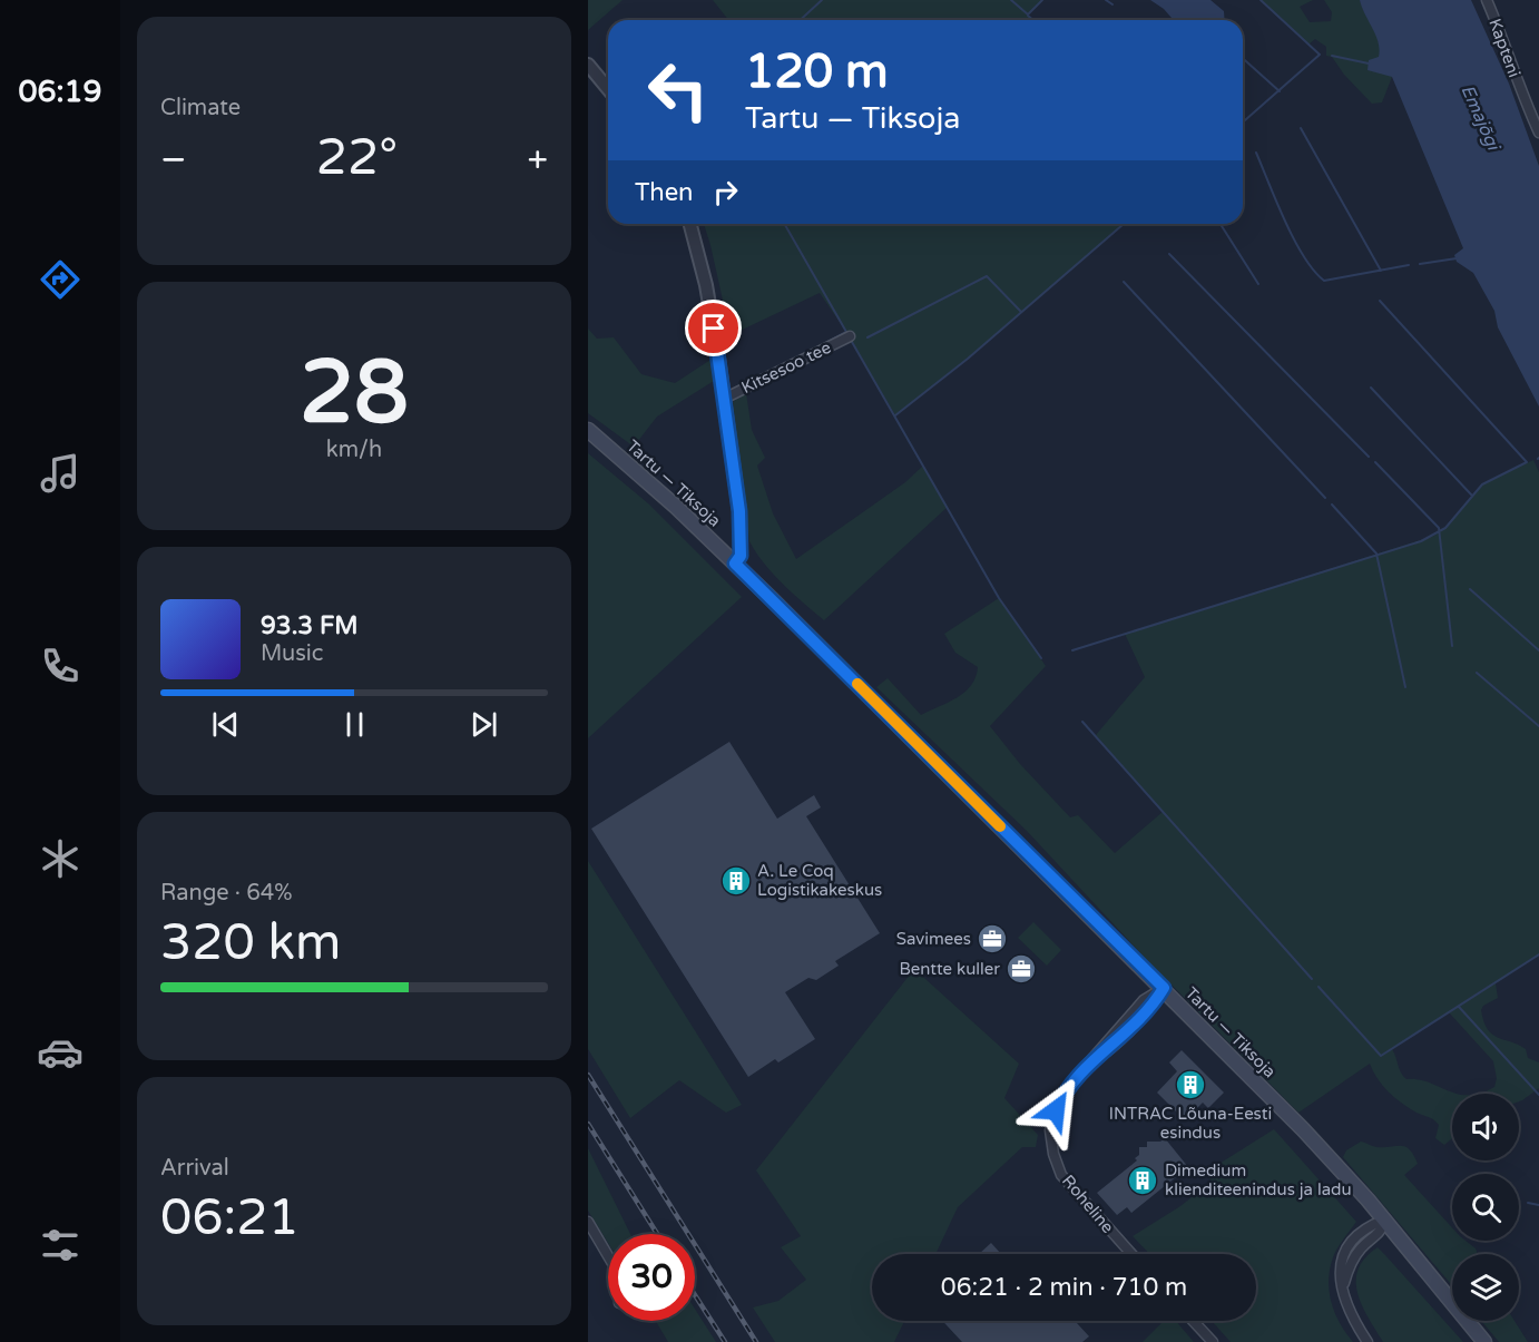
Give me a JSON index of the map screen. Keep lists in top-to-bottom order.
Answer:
{
  "streets": {
    "main road": ["Tartu — Tiksoja"],
    "street": ["Kapteni", "Kitsesoo tee", "Roheline"]
  },
  "crossings": [
    ["Tartu — Tiksoja", "Roheline"]
  ],
  "water": ["Emajõgi"],
  "places": {
    "building": ["A. Le Coq Logistikakeskus", "INTRAC Lõuna-Eesti esindus", "Dimedium klienditeenindus ja ladu"],
    "office": ["Savimees", "Bentte kuller"]
  },
  "page": {
    "tabs": "06:19",
    "tile": [
      "Climate",
      ["28", "km/h"],
      ["Range · 64%", "320 km"],
      ["Arrival", "06:21"]
    ],
    "turn": ["120 m", "Tartu — Tiksoja"],
    "heat": ["−", "22°", "+"],
    "then": "Then",
    "song": ["93.3 FM", "Music"],
    "limit": "30",
    "trip": "06:21 · 2 min · 710 m"
  }
}
